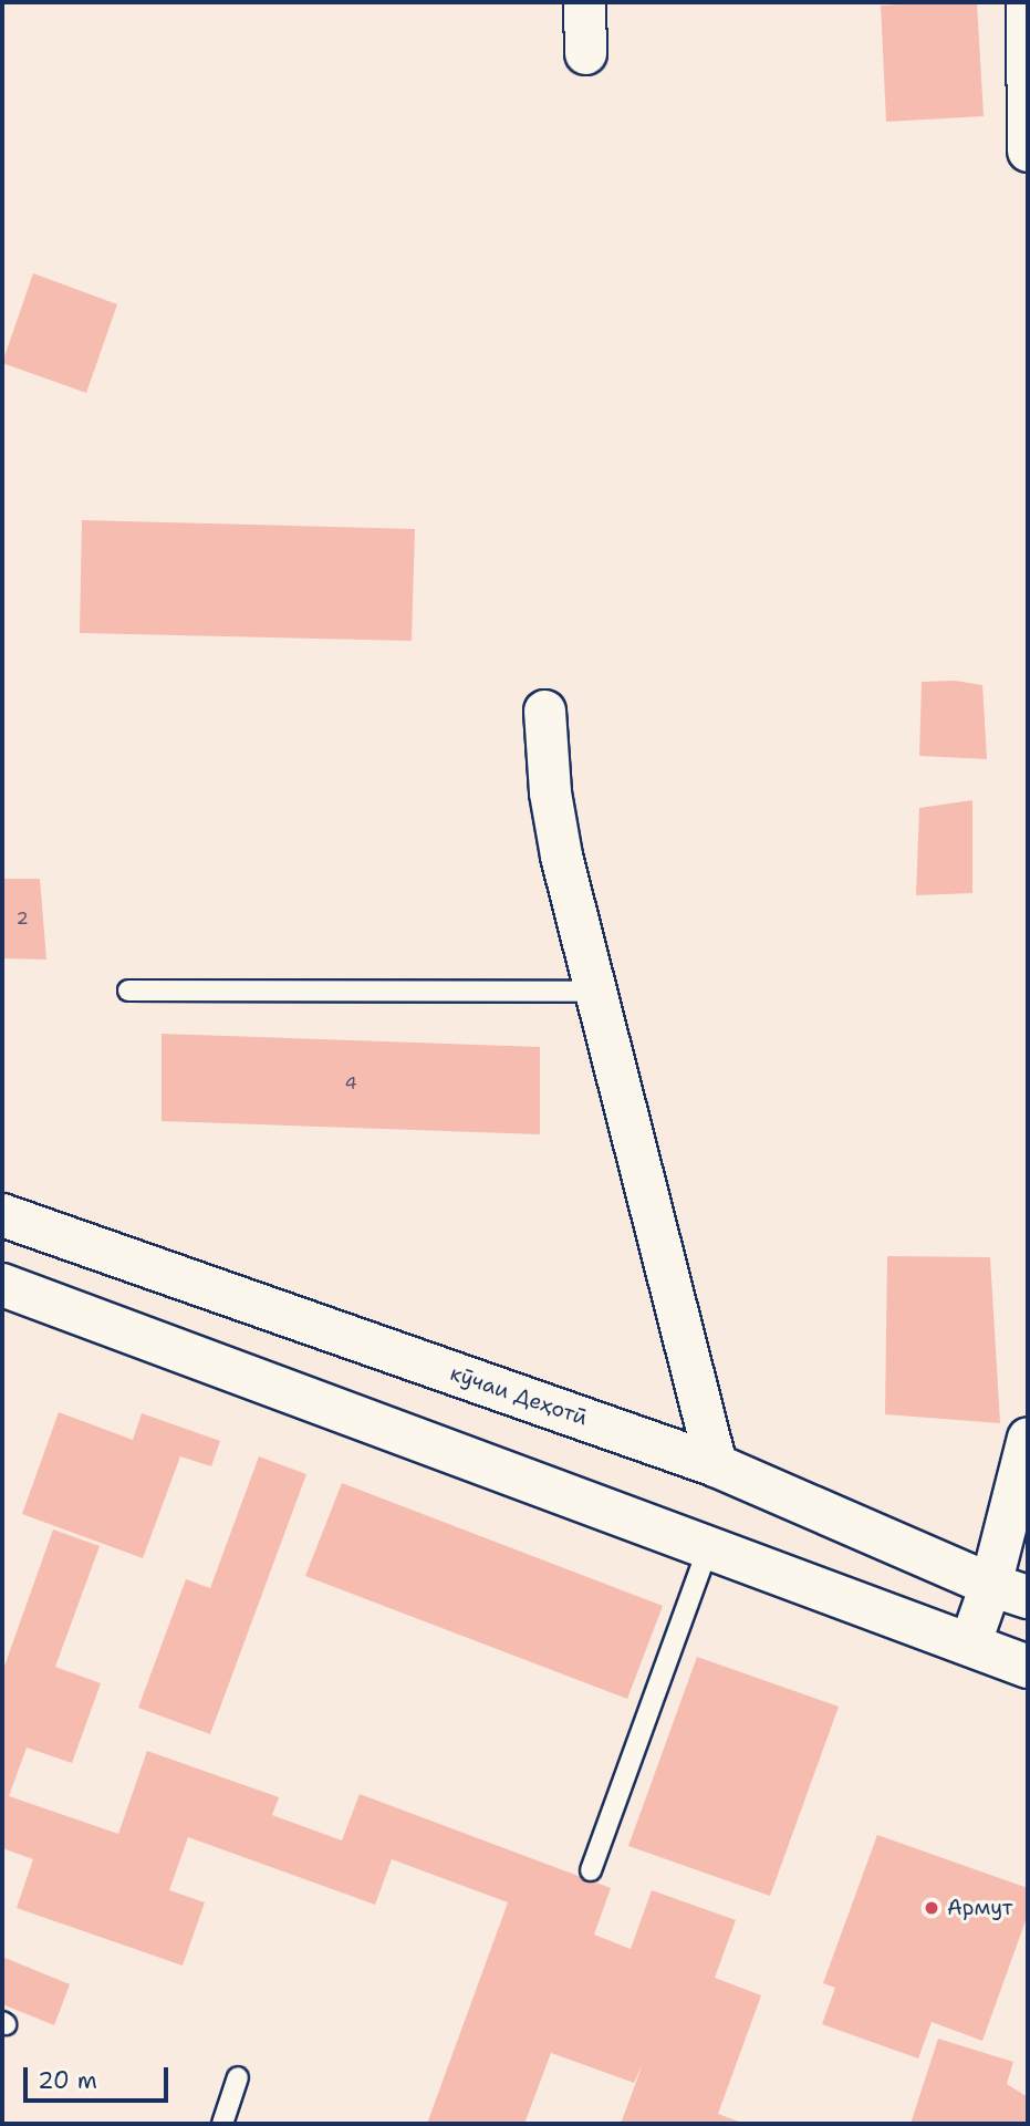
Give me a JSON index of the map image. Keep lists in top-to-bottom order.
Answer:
{
  "streets": {
    "street": ["кӯчаи Деҳотӣ"]
  },
  "places": ["Армут"],
  "house_numbers": ["2", "4"],
  "scale_bar": "20 m"
}
